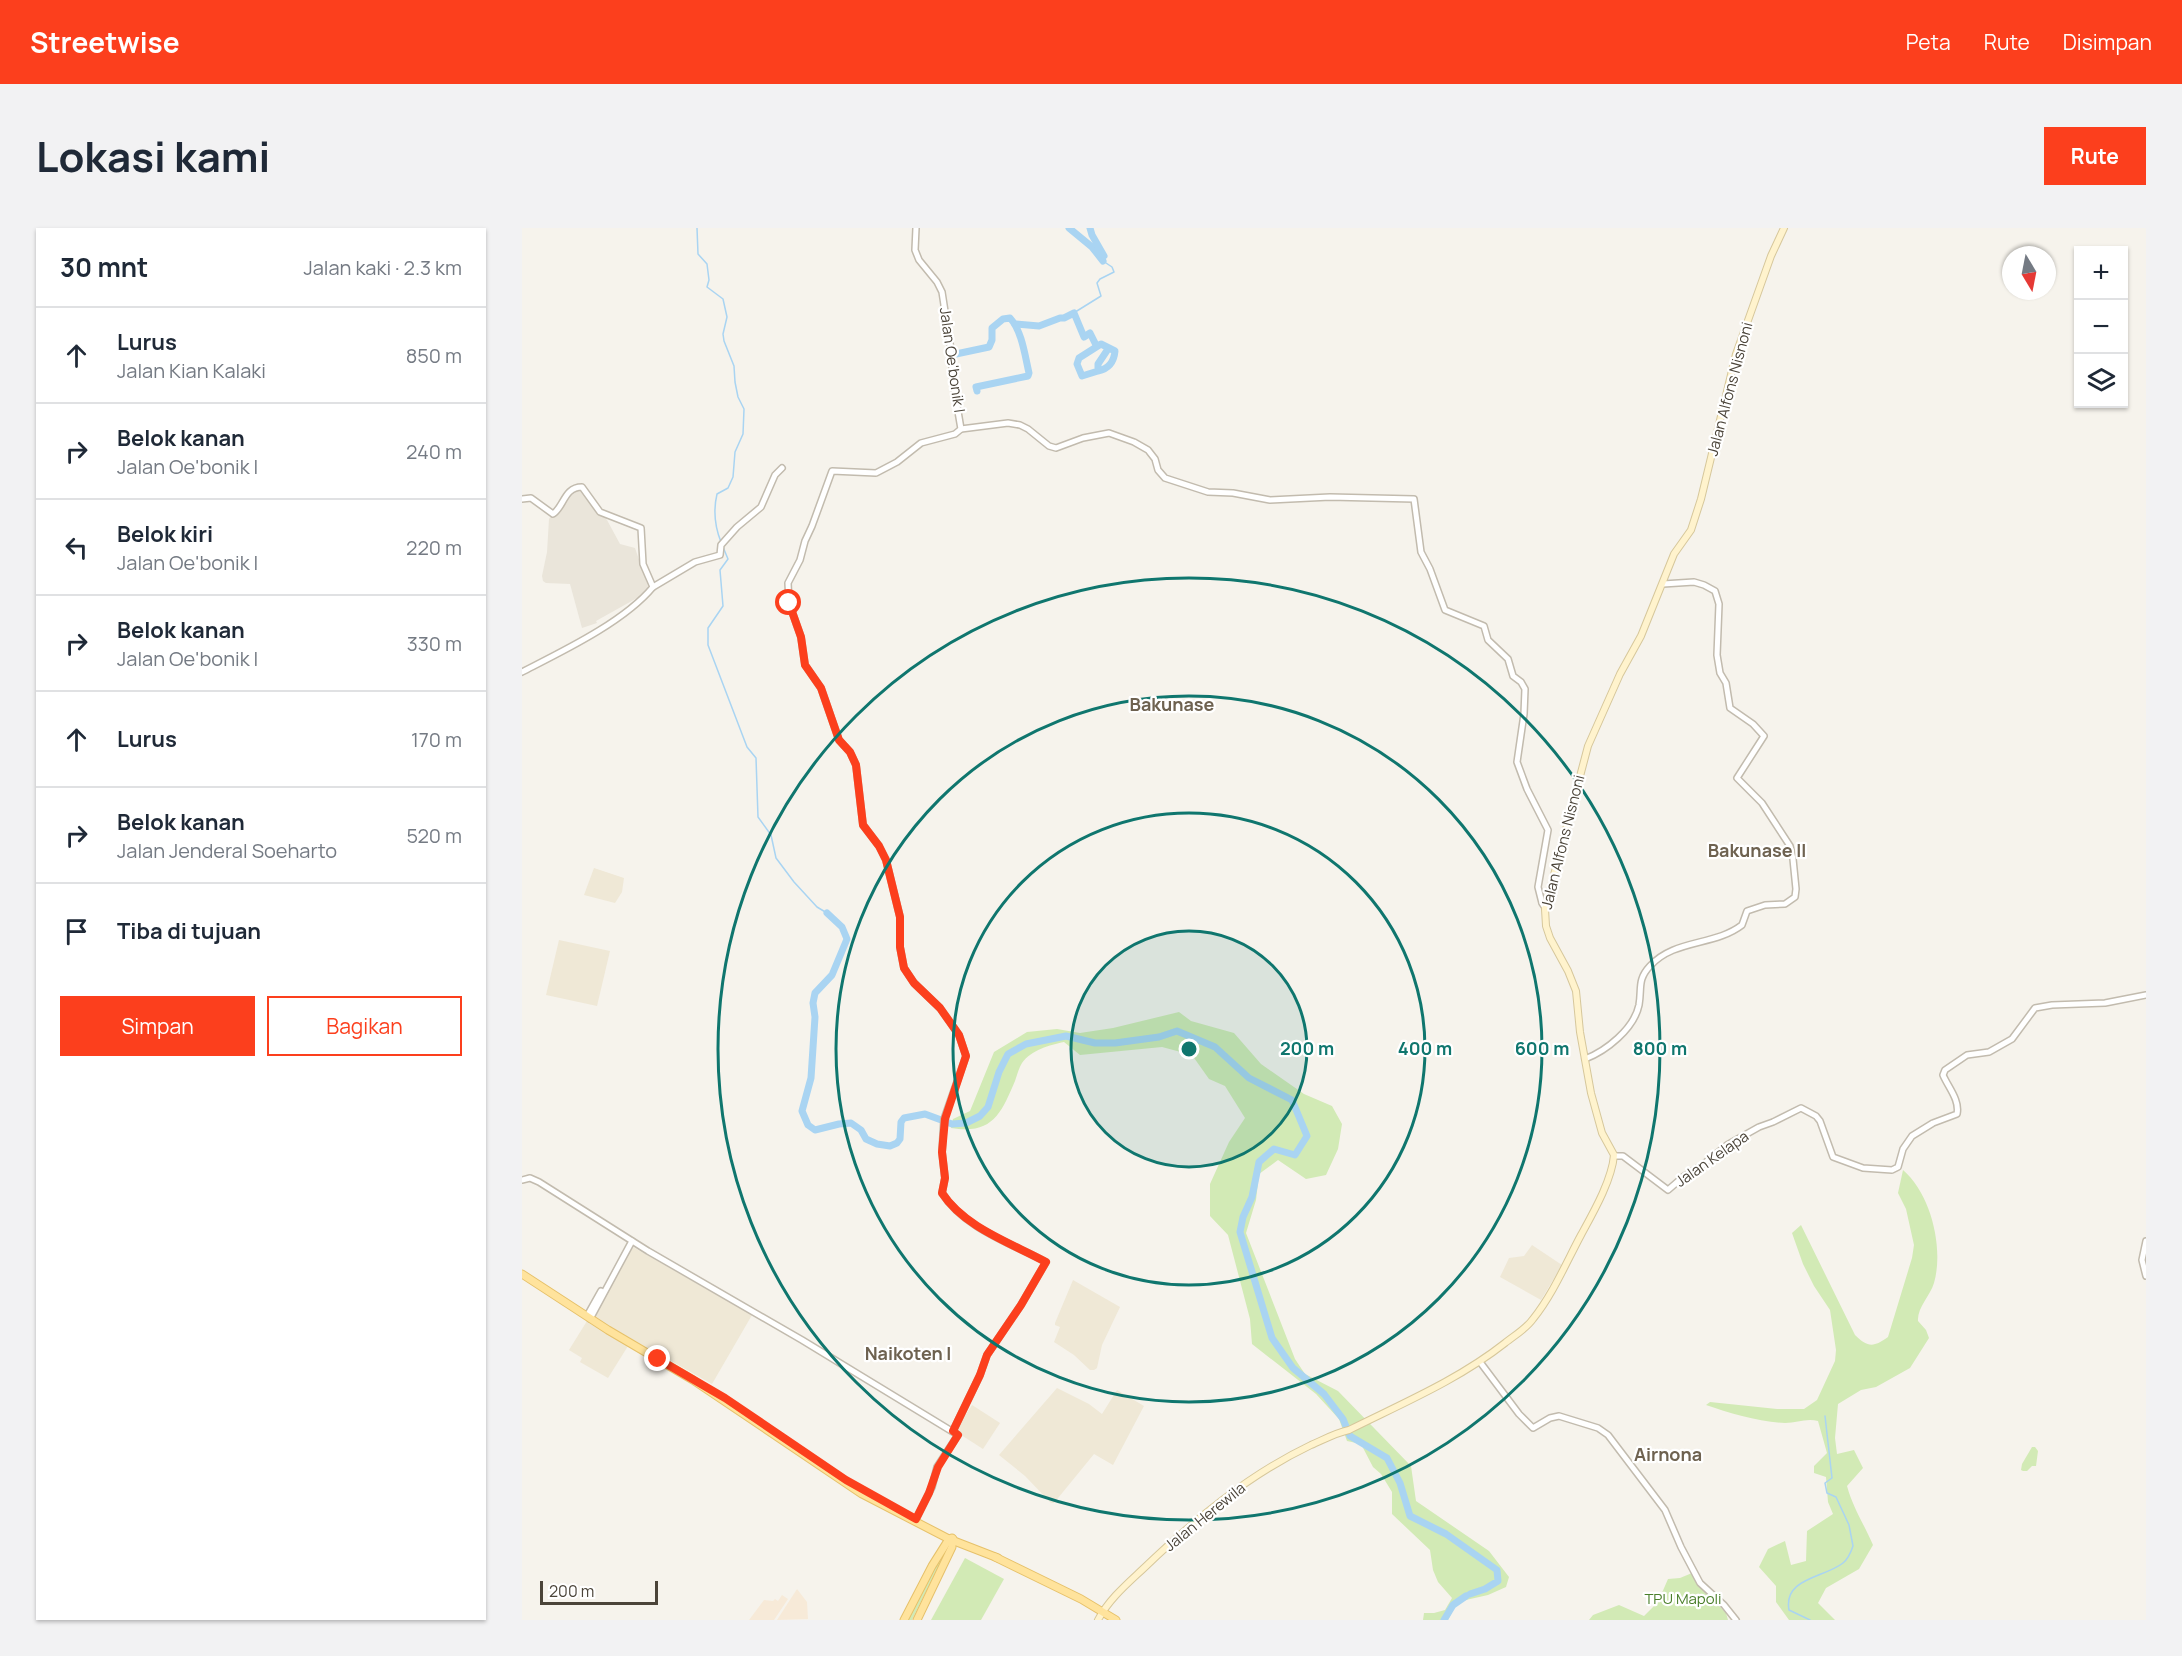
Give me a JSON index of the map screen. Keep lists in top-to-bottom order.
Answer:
{
  "streets": {
    "main road": ["Jalan Alfons Nisnoni", "Jalan Herewila"],
    "street": ["Jalan Oe'bonik I", "Jalan Kelapa"]
  },
  "crossings": [
    ["Jalan Alfons Nisnoni", "Jalan Kelapa"]
  ],
  "districts": [
    "Bakunase",
    "Bakunase II",
    "Naikoten I",
    "Airnona"
  ],
  "parks": ["TPU Mapoli"],
  "scale_bar": "200 m",
  "north": "bottom",
  "page": {
    "header": "Streetwise",
    "nav": ["Peta", "Rute", "Disimpan"],
    "title": "Lokasi kami",
    "buttons": [
      "Rute",
      ["Simpan", "Bagikan"]
    ],
    "heading": ["30 mnt", "Jalan kaki · 2.3 km"],
    "map_buttons": ["+", "−"],
    "list": [
      ["Lurus", "Jalan Kian Kalaki", "850 m"],
      ["Belok kanan", "Jalan Oe'bonik I", "240 m"],
      ["Belok kiri", "Jalan Oe'bonik I", "220 m"],
      ["Belok kanan", "Jalan Oe'bonik I", "330 m"],
      ["Lurus", "170 m"],
      ["Belok kanan", "Jalan Jenderal Soeharto", "520 m"],
      "Tiba di tujuan"
    ],
    "scale": "200 m"
  },
  "rings": [
    "200 m",
    "400 m",
    "600 m",
    "800 m"
  ]
}
